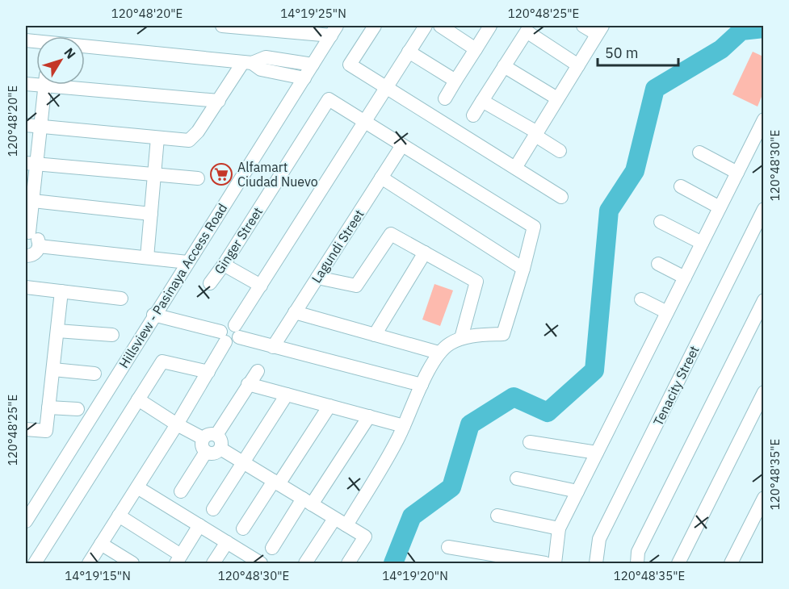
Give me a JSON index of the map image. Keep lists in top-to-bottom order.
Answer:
{
  "streets": {
    "street": [
      "Ginger Street",
      "Lagundi Street",
      "Hillsview - Pasinaya Access Road",
      "Tenacity Street"
    ]
  },
  "places": {
    "supermarket": ["Alfamart Ciudad Nuevo"]
  },
  "scale_bar": "50 m",
  "north": "top right",
  "coordinates": [
    "120°48'20\"E",
    "14°19'25\"N",
    "120°48'25\"E",
    "120°48'30\"E",
    "120°48'35\"E",
    "14°19'15\"N",
    "14°19'20\"N"
  ]
}
